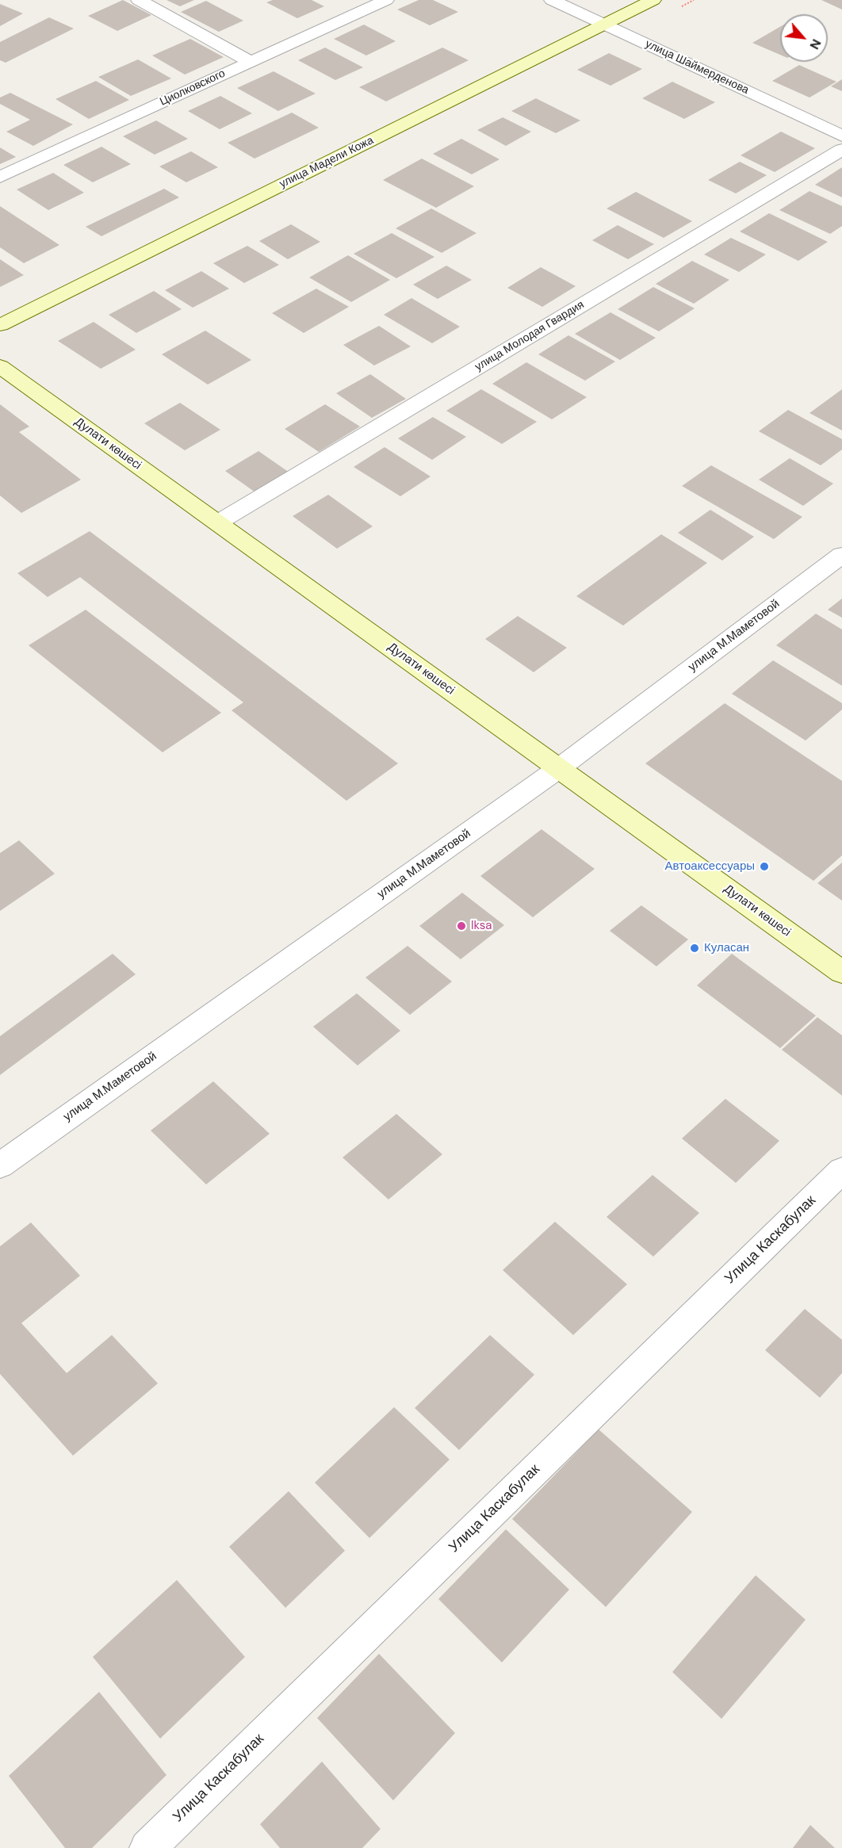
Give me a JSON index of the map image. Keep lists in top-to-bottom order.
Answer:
{
  "streets": {
    "main road": ["улица Мадели Кожа", "Дулати көшесі"],
    "street": [
      "улица Шаймерденова",
      "Циолковского",
      "улица Молодая Гвардия",
      "улица М.Маметовой",
      "Улица Каскабулак"
    ]
  },
  "crossings": [
    ["улица Шаймерденова", "улица Мадели Кожа"],
    ["улица Молодая Гвардия", "Дулати көшесі"],
    ["Дулати көшесі", "улица М.Маметовой"]
  ],
  "places": ["Автоаксессуары", "Iksa", "Куласан"],
  "north": "bottom right"
}
